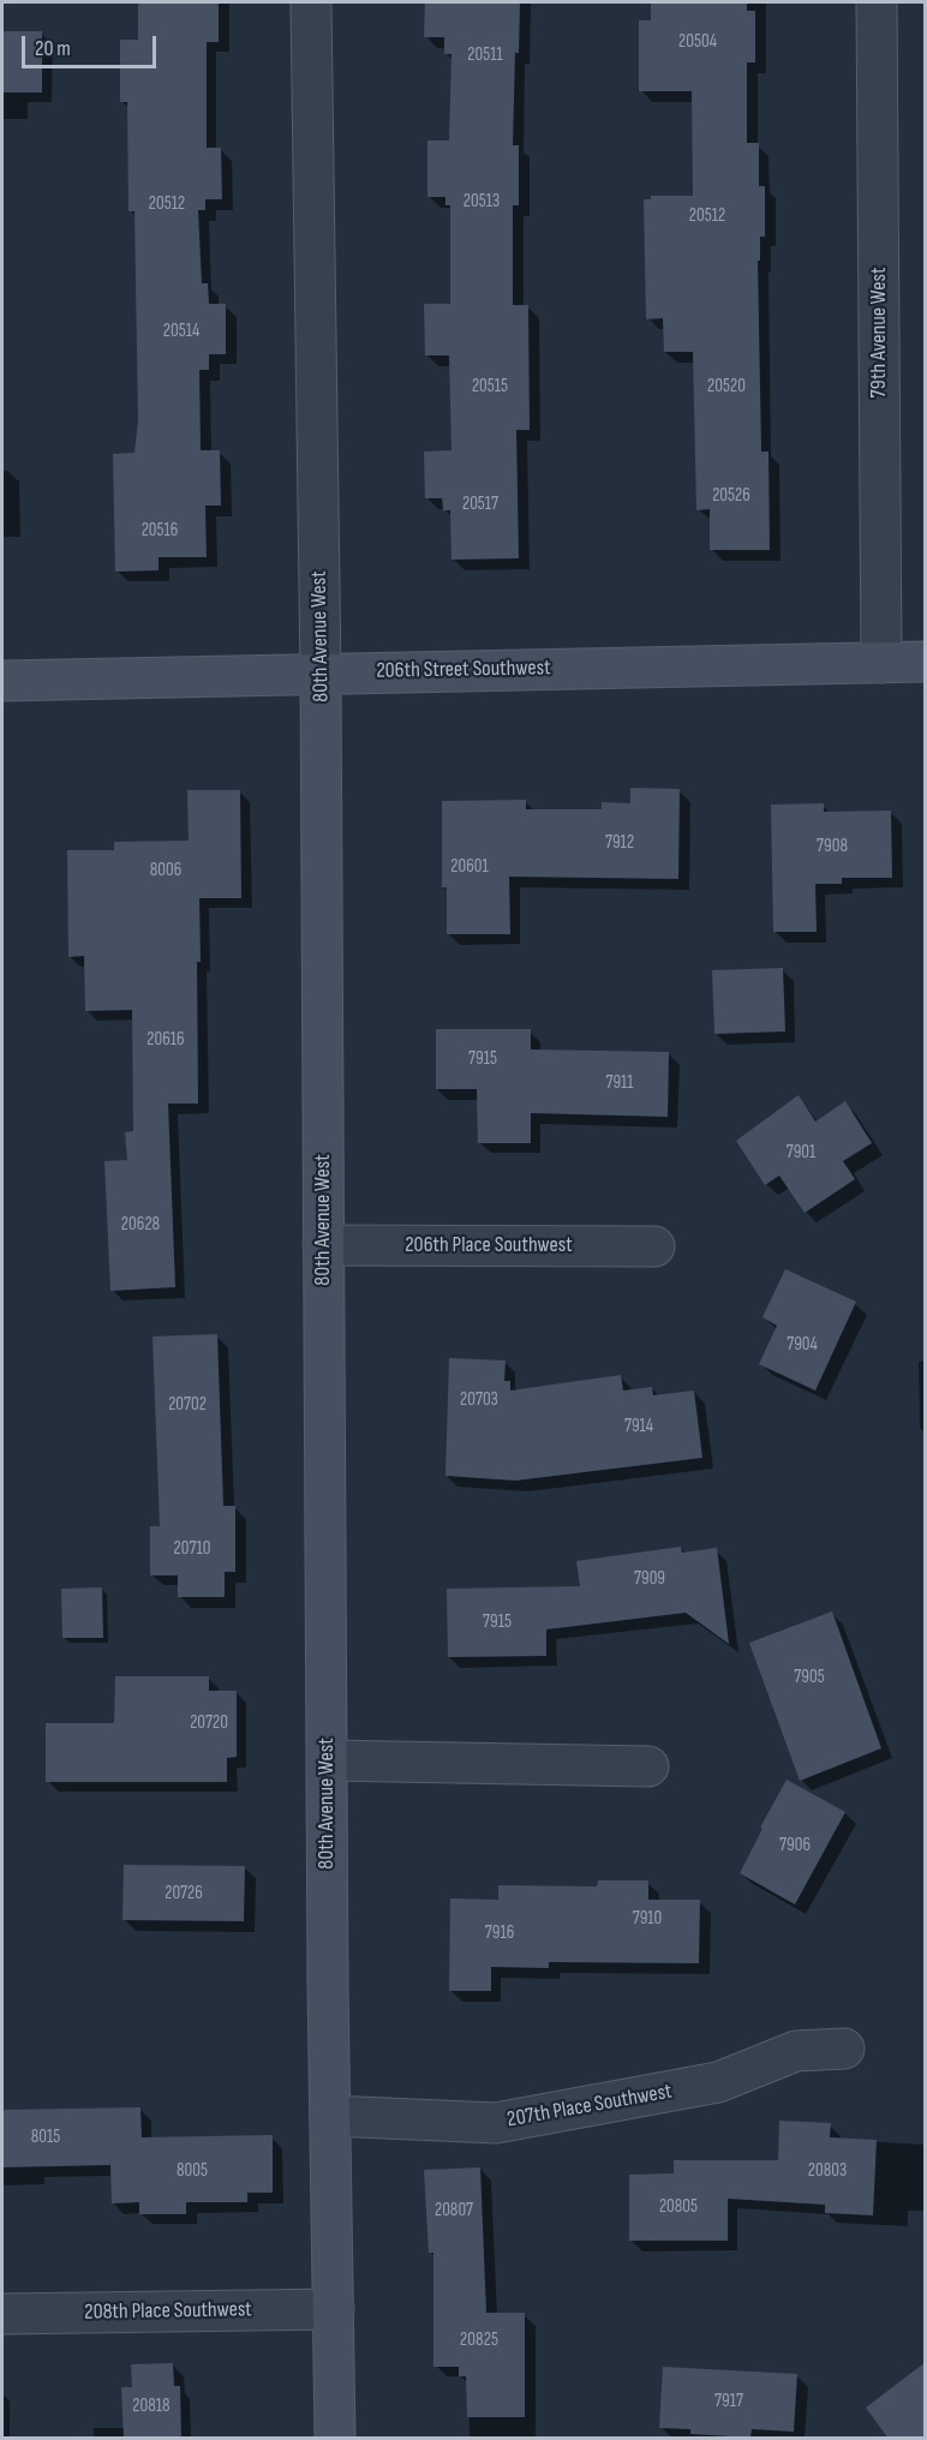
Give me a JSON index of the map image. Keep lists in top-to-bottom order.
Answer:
{
  "streets": {
    "street": [
      "79th Avenue West",
      "80th Avenue West",
      "206th Street Southwest",
      "206th Place Southwest",
      "207th Place Southwest",
      "208th Place Southwest"
    ]
  },
  "crossings": [
    ["79th Avenue West", "206th Street Southwest"],
    ["80th Avenue West", "206th Street Southwest"],
    ["80th Avenue West", "206th Place Southwest"],
    ["80th Avenue West", "207th Place Southwest"],
    ["80th Avenue West", "208th Place Southwest"]
  ],
  "house_numbers": [
    "20504",
    "20511",
    "20513",
    "20512",
    "20512",
    "20514",
    "20515",
    "20520",
    "20526",
    "20517",
    "20516",
    "7912",
    "7908",
    "20601",
    "8006",
    "20616",
    "7915",
    "7911",
    "7901",
    "20628",
    "7904",
    "20703",
    "20702",
    "7914",
    "20710",
    "7909",
    "7915",
    "7905",
    "20720",
    "7906",
    "20726",
    "7910",
    "7916",
    "8015",
    "8005",
    "20803",
    "20805",
    "20807",
    "20825",
    "7917",
    "20818"
  ],
  "scale_bar": "20 m"
}
